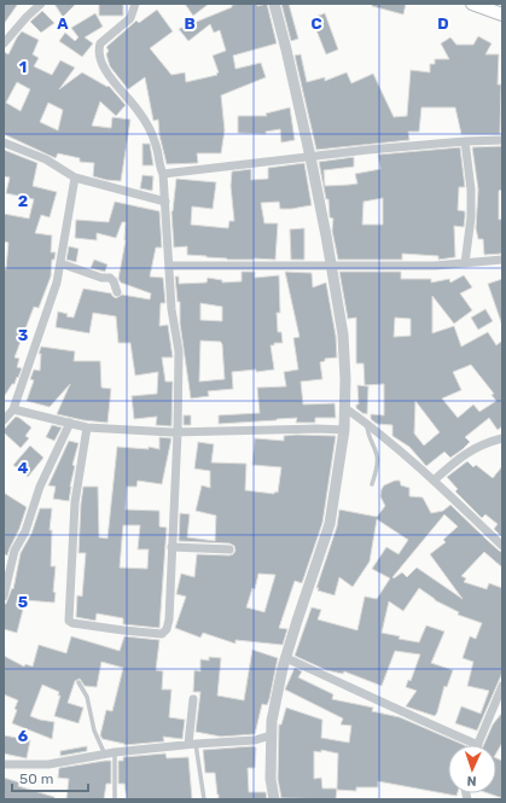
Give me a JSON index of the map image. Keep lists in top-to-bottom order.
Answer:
{
  "scale_bar": "50 m",
  "north": "bottom",
  "grid": {
    "columns": [
      "A",
      "B",
      "C",
      "D"
    ],
    "rows": [
      "1",
      "2",
      "3",
      "4",
      "5",
      "6"
    ]
  }
}
